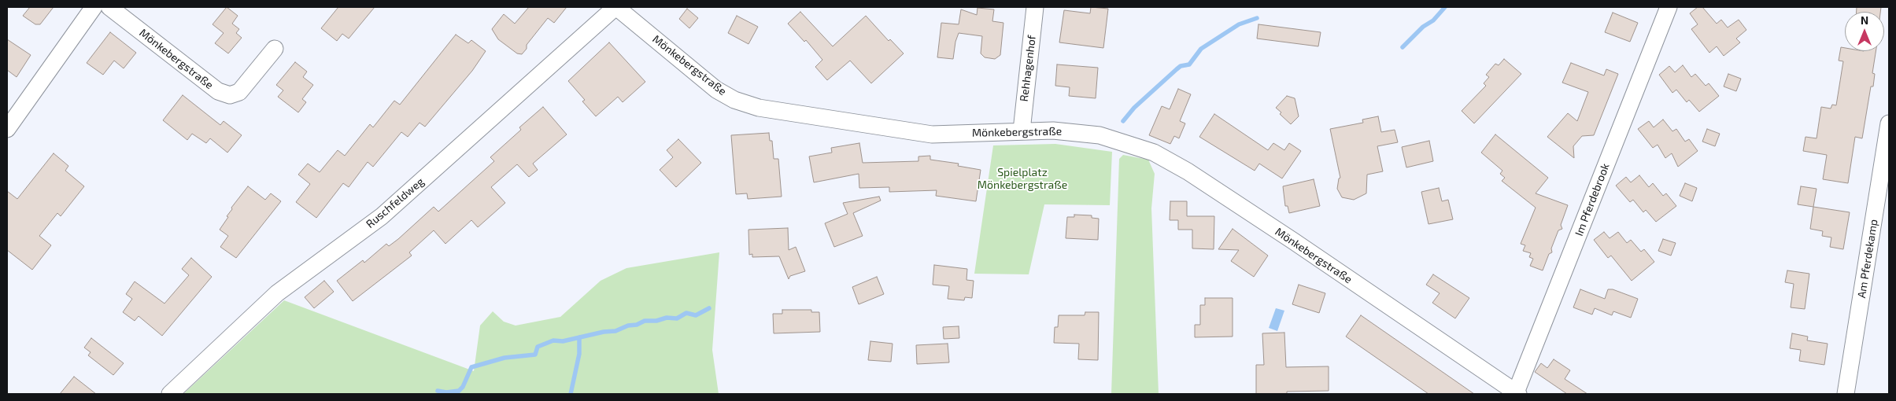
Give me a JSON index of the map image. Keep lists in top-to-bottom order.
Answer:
{
  "streets": {
    "street": [
      "Mönkebergstraße",
      "Rehhagenhof",
      "Im Pferdebrook",
      "Ruschfeldweg",
      "Am Pferdekamp"
    ]
  },
  "crossings": [
    ["Mönkebergstraße", "Rehhagenhof"],
    ["Mönkebergstraße", "Im Pferdebrook"],
    ["Mönkebergstraße", "Ruschfeldweg"]
  ],
  "parks": ["Spielplatz Mönkebergstraße"],
  "north": "top"
}
